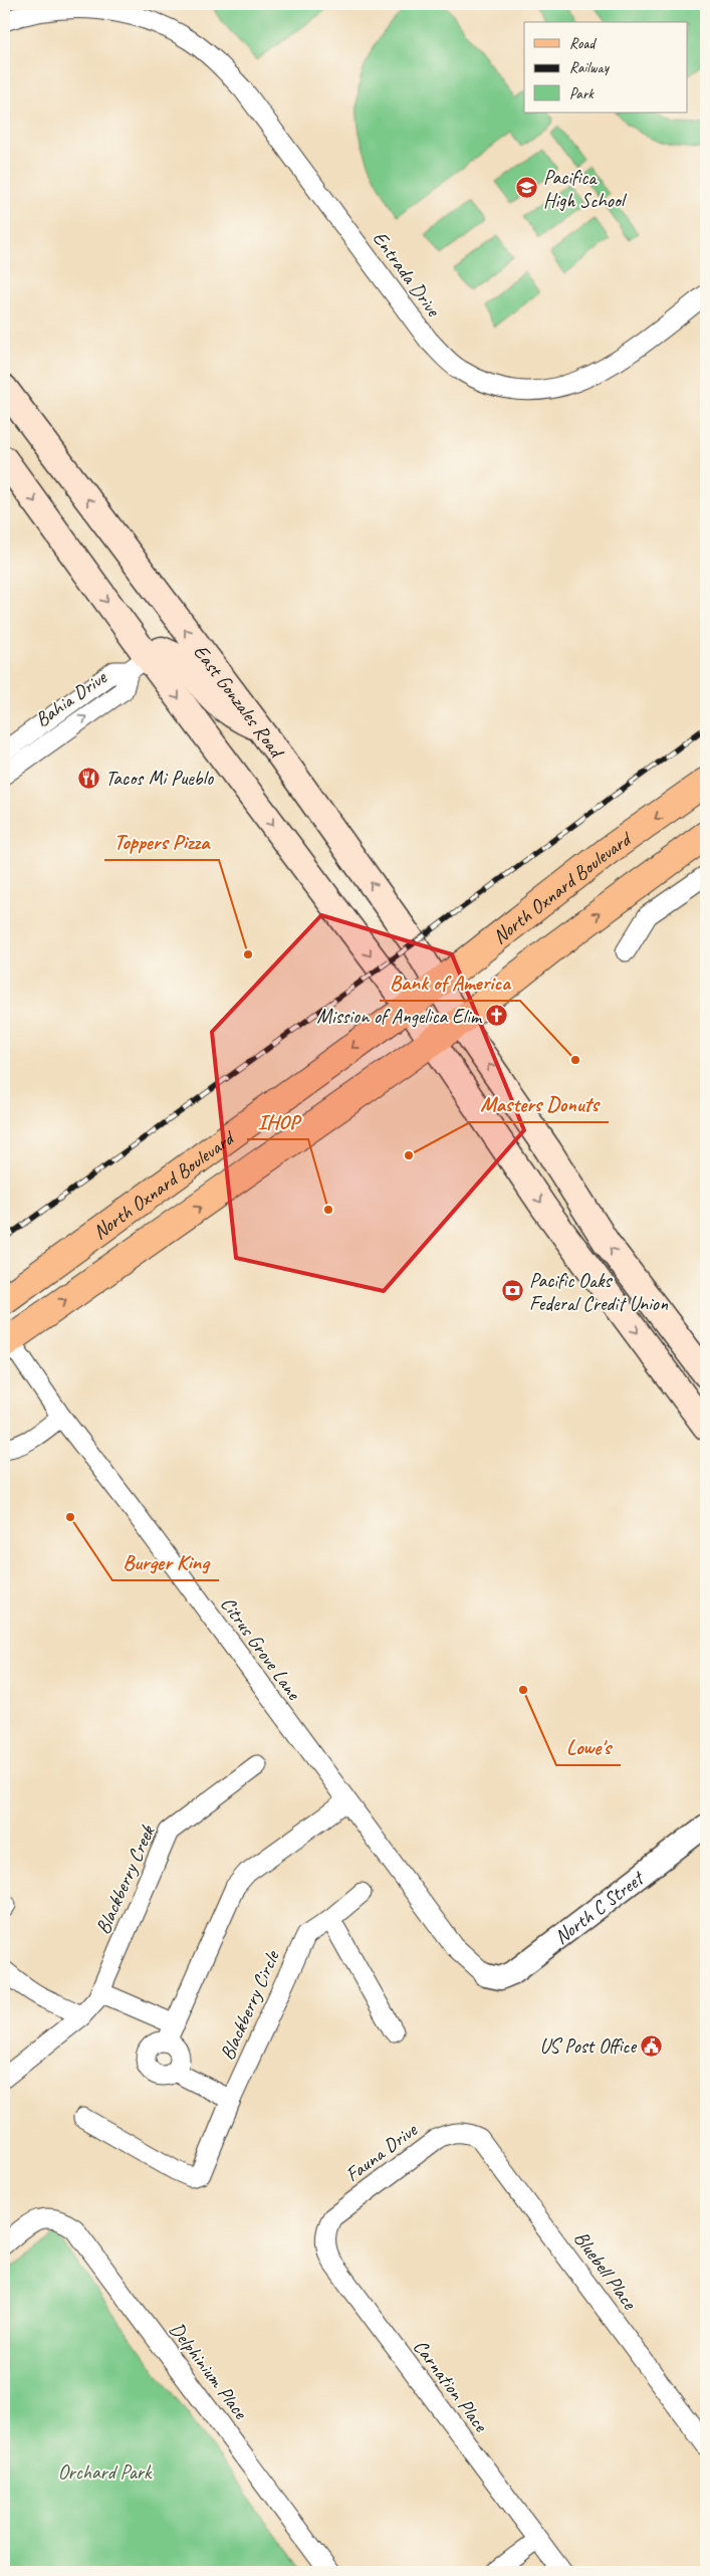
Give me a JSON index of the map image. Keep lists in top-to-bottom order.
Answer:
{
  "streets": {
    "main road": ["East Gonzales Road", "North Oxnard Boulevard"],
    "street": [
      "Entrada Drive",
      "Bahia Drive",
      "Citrus Grove Lane",
      "Blackberry Creek",
      "North C Street",
      "Blackberry Circle",
      "Fauna Drive",
      "Bluebell Place",
      "Delphinium Place",
      "Carnation Place"
    ]
  },
  "crossings": [
    ["East Gonzales Road", "North Oxnard Boulevard"],
    ["North Oxnard Boulevard", "Citrus Grove Lane"],
    ["Citrus Grove Lane", "North C Street"],
    ["Fauna Drive", "Bluebell Place"],
    ["Fauna Drive", "Carnation Place"]
  ],
  "parks": ["Orchard Park"],
  "places": {
    "school or university": ["Pacifica High School"],
    "restaurant": ["Tacos Mi Pueblo"],
    "other": [
      "Toppers Pizza",
      "Bank of America",
      "Masters Donuts",
      "IHOP",
      "Burger King",
      "Lowe's"
    ],
    "church": ["Mission of Angelica Elim"],
    "bank": ["Pacific Oaks Federal Credit Union"],
    "public building": ["US Post Office"]
  },
  "legend": ["Road", "Railway", "Park"]
}
